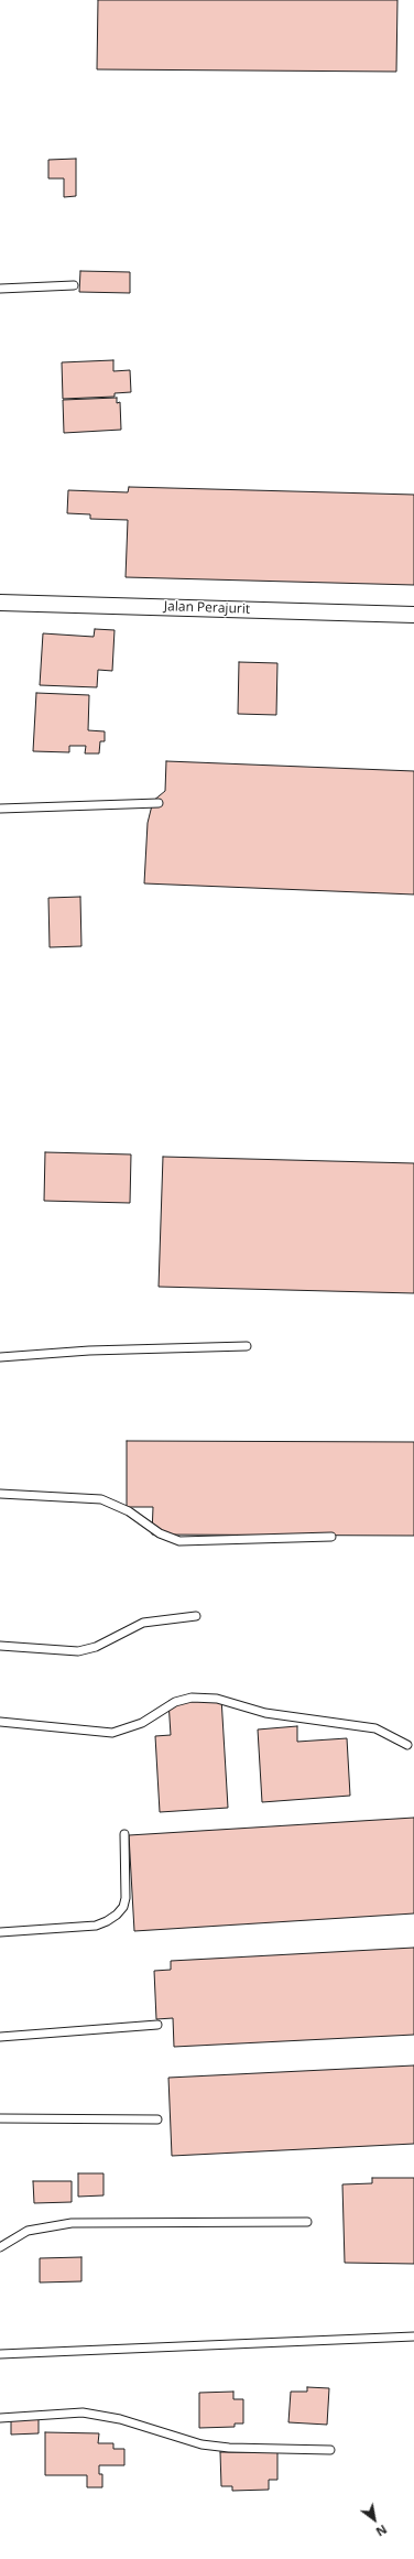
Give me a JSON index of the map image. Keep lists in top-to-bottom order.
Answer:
{
  "streets": {
    "street": ["Jalan Perajurit"]
  },
  "north": "bottom right"
}
